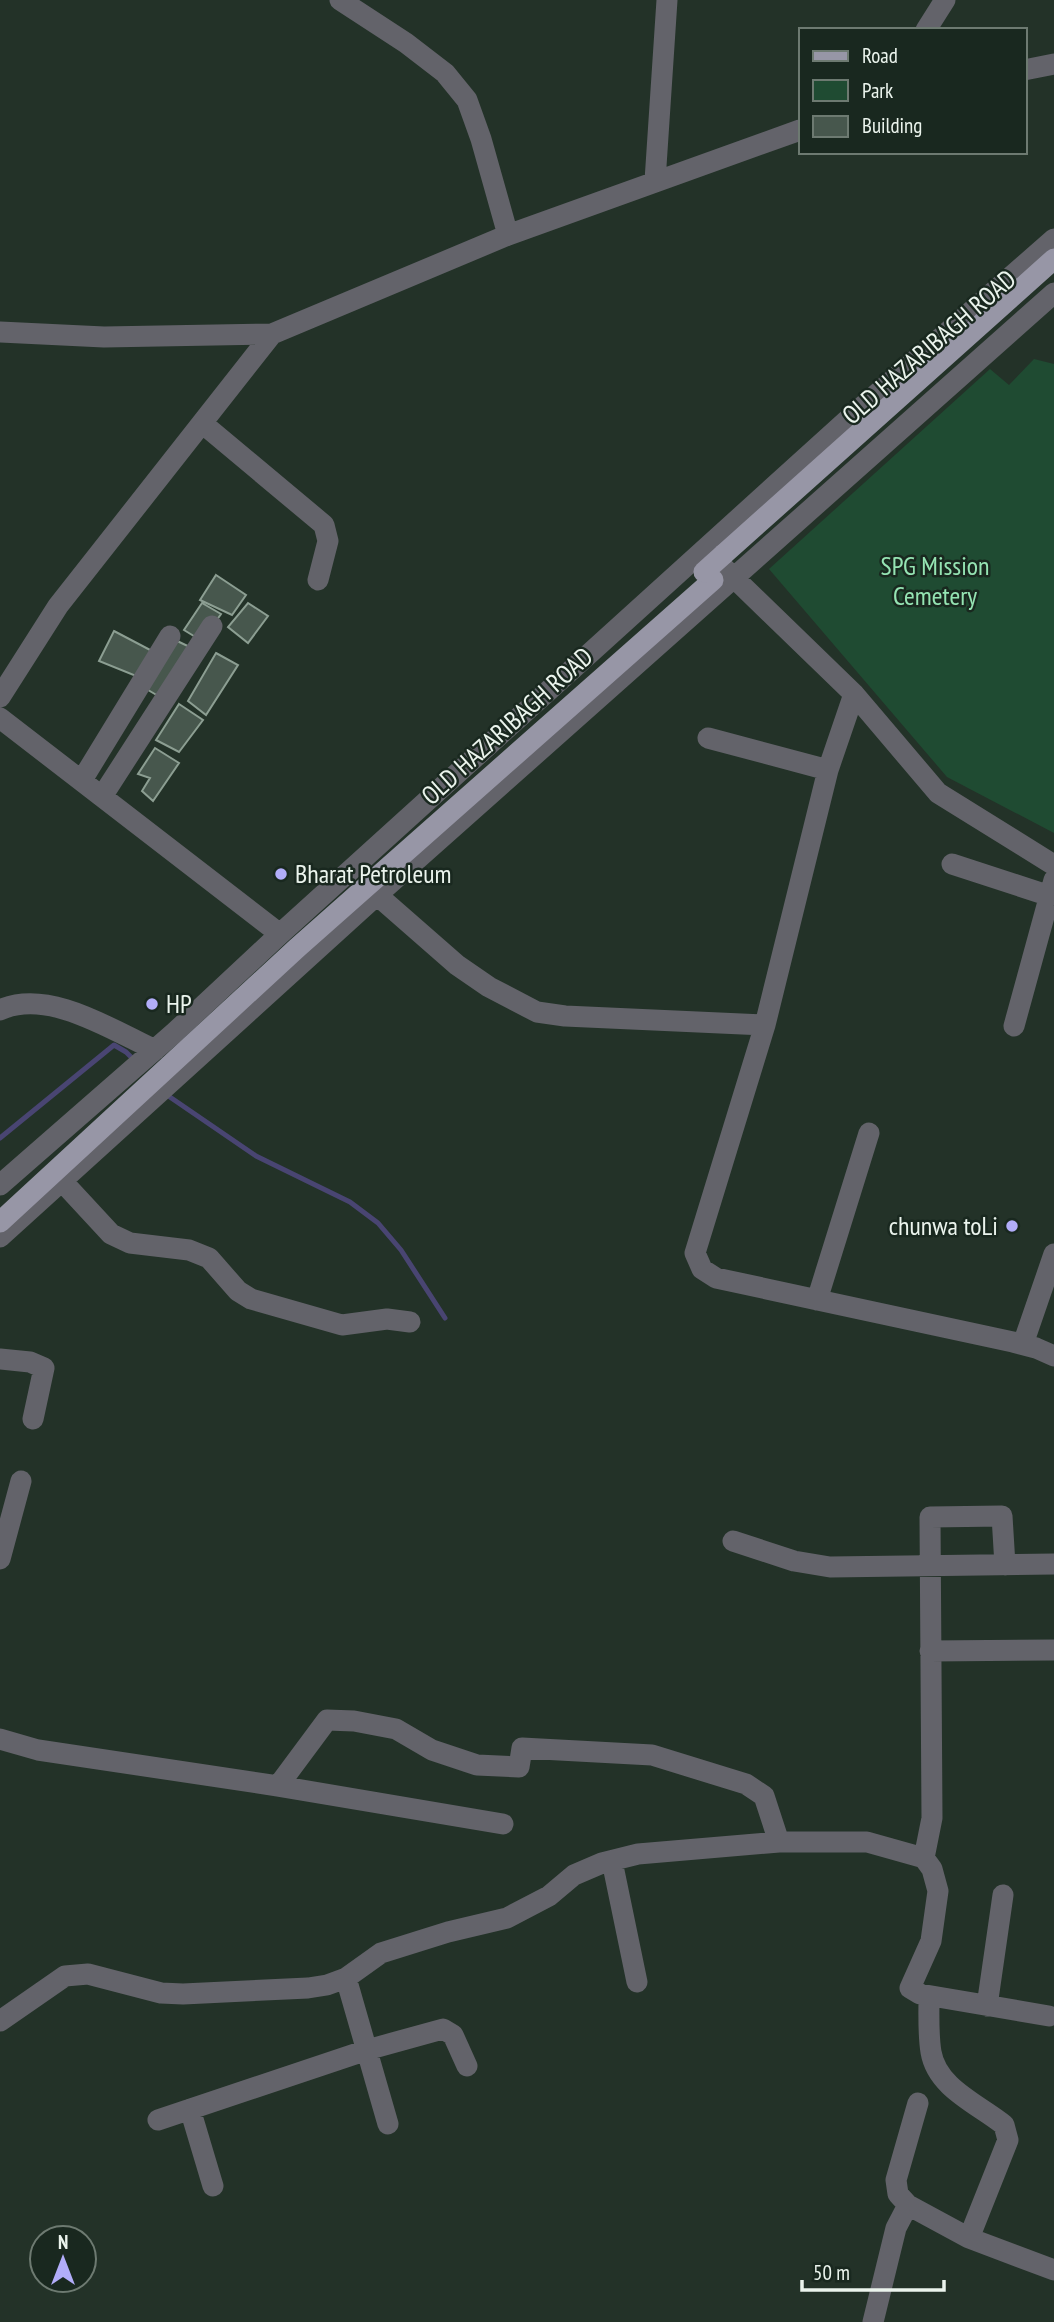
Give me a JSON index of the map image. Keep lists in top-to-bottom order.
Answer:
{
  "streets": {
    "main road": ["OLD HAZARIBAGH ROAD"]
  },
  "parks": ["SPG Mission Cemetery"],
  "places": ["Bharat Petroleum", "HP", "chunwa toLi"],
  "legend": ["Road", "Park", "Building"],
  "scale_bar": "50 m",
  "north": "top"
}
